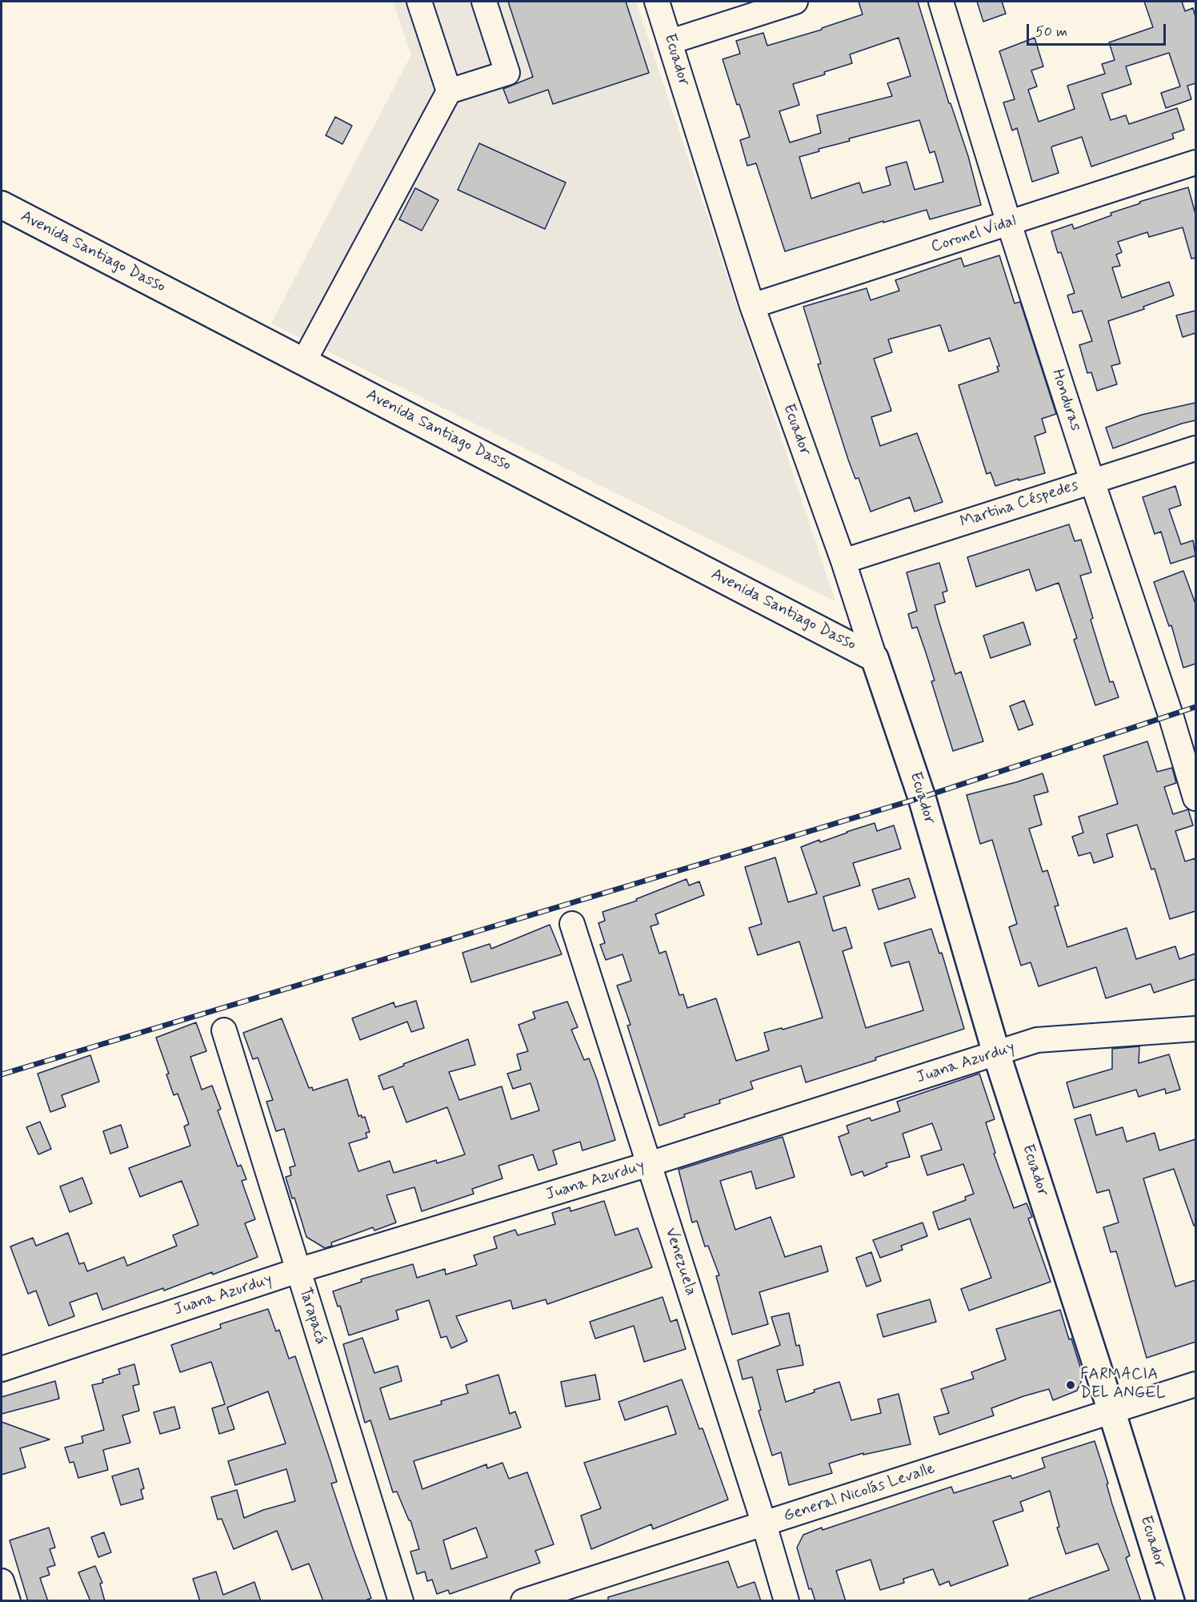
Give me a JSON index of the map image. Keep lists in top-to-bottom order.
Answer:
{
  "streets": {
    "main road": ["Ecuador", "Avenida Santiago Dasso"],
    "street": [
      "Coronel Vidal",
      "Honduras",
      "Martina Céspedes",
      "Juana Azurduy",
      "Venezuela",
      "Tarapacá",
      "General Nicolás Levalle"
    ]
  },
  "crossings": [
    ["Ecuador", "Coronel Vidal"],
    ["Ecuador", "Avenida Santiago Dasso"],
    ["Ecuador", "Martina Céspedes"],
    ["Ecuador", "Juana Azurduy"],
    ["Ecuador", "General Nicolás Levalle"],
    ["Coronel Vidal", "Honduras"],
    ["Honduras", "Martina Céspedes"],
    ["Juana Azurduy", "Venezuela"],
    ["Juana Azurduy", "Tarapacá"],
    ["Venezuela", "General Nicolás Levalle"]
  ],
  "places": ["FARMACIA DEL ANGEL"],
  "scale_bar": "50 m"
}
